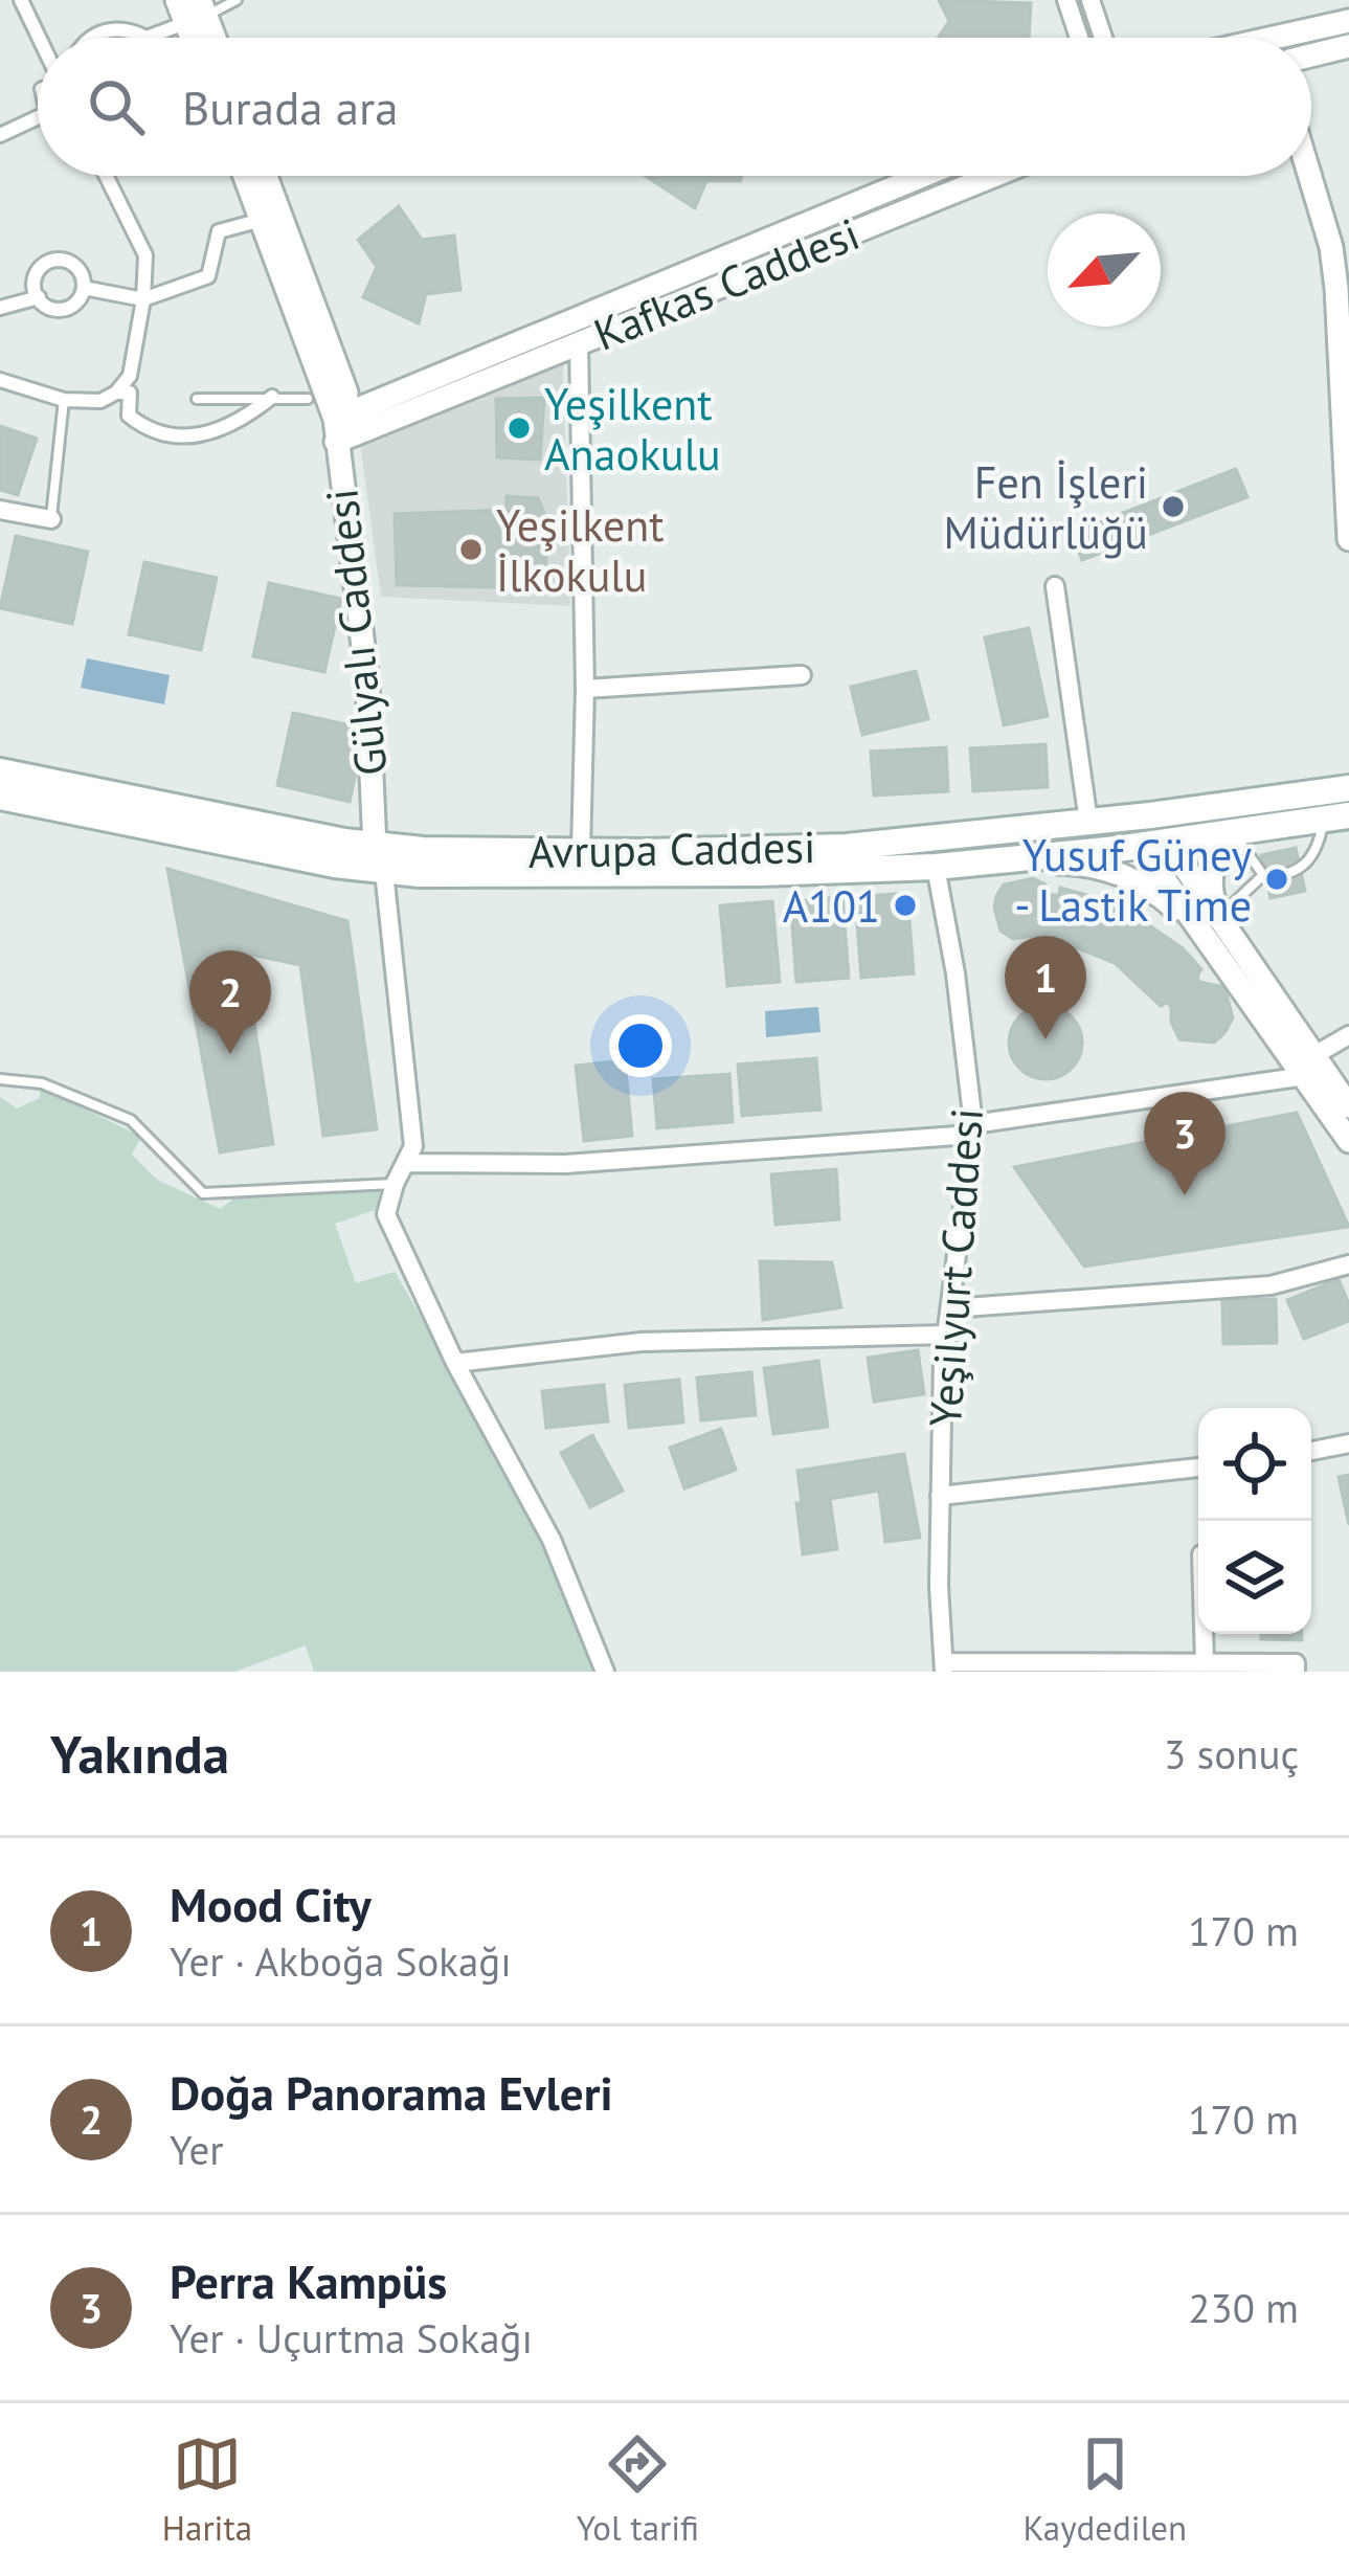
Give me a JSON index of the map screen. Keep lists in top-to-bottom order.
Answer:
{
  "streets": {
    "main road": ["Avrupa Caddesi"],
    "street": ["Kafkas Caddesi", "Gülyalı Caddesi", "Yeşilyurt Caddesi"]
  },
  "crossings": [
    ["Kafkas Caddesi", "Gülyalı Caddesi"],
    ["Gülyalı Caddesi", "Avrupa Caddesi"],
    ["Avrupa Caddesi", "Yeşilyurt Caddesi"]
  ],
  "places": [
    "Yeşilkent Anaokulu",
    "Fen İşleri Müdürlüğü",
    "Yeşilkent İlkokulu",
    "Yusuf Güney - Lastik Time",
    "A101"
  ],
  "north": "bottom left",
  "page": {
    "search": "Burada ara",
    "pins": ["1", "2", "3"],
    "heading": ["Yakında", "3 sonuç"],
    "list": [
      {
        "mark": "1",
        "name": "Mood City",
        "note": "Yer · Akboğa Sokağı",
        "value": "170 m"
      },
      {
        "mark": "2",
        "name": "Doğa Panorama Evleri",
        "note": "Yer",
        "value": "170 m"
      },
      {
        "mark": "3",
        "name": "Perra Kampüs",
        "note": "Yer · Uçurtma Sokağı",
        "value": "230 m"
      }
    ],
    "nav": ["Harita", "Yol tarifi", "Kaydedilen"]
  }
}
